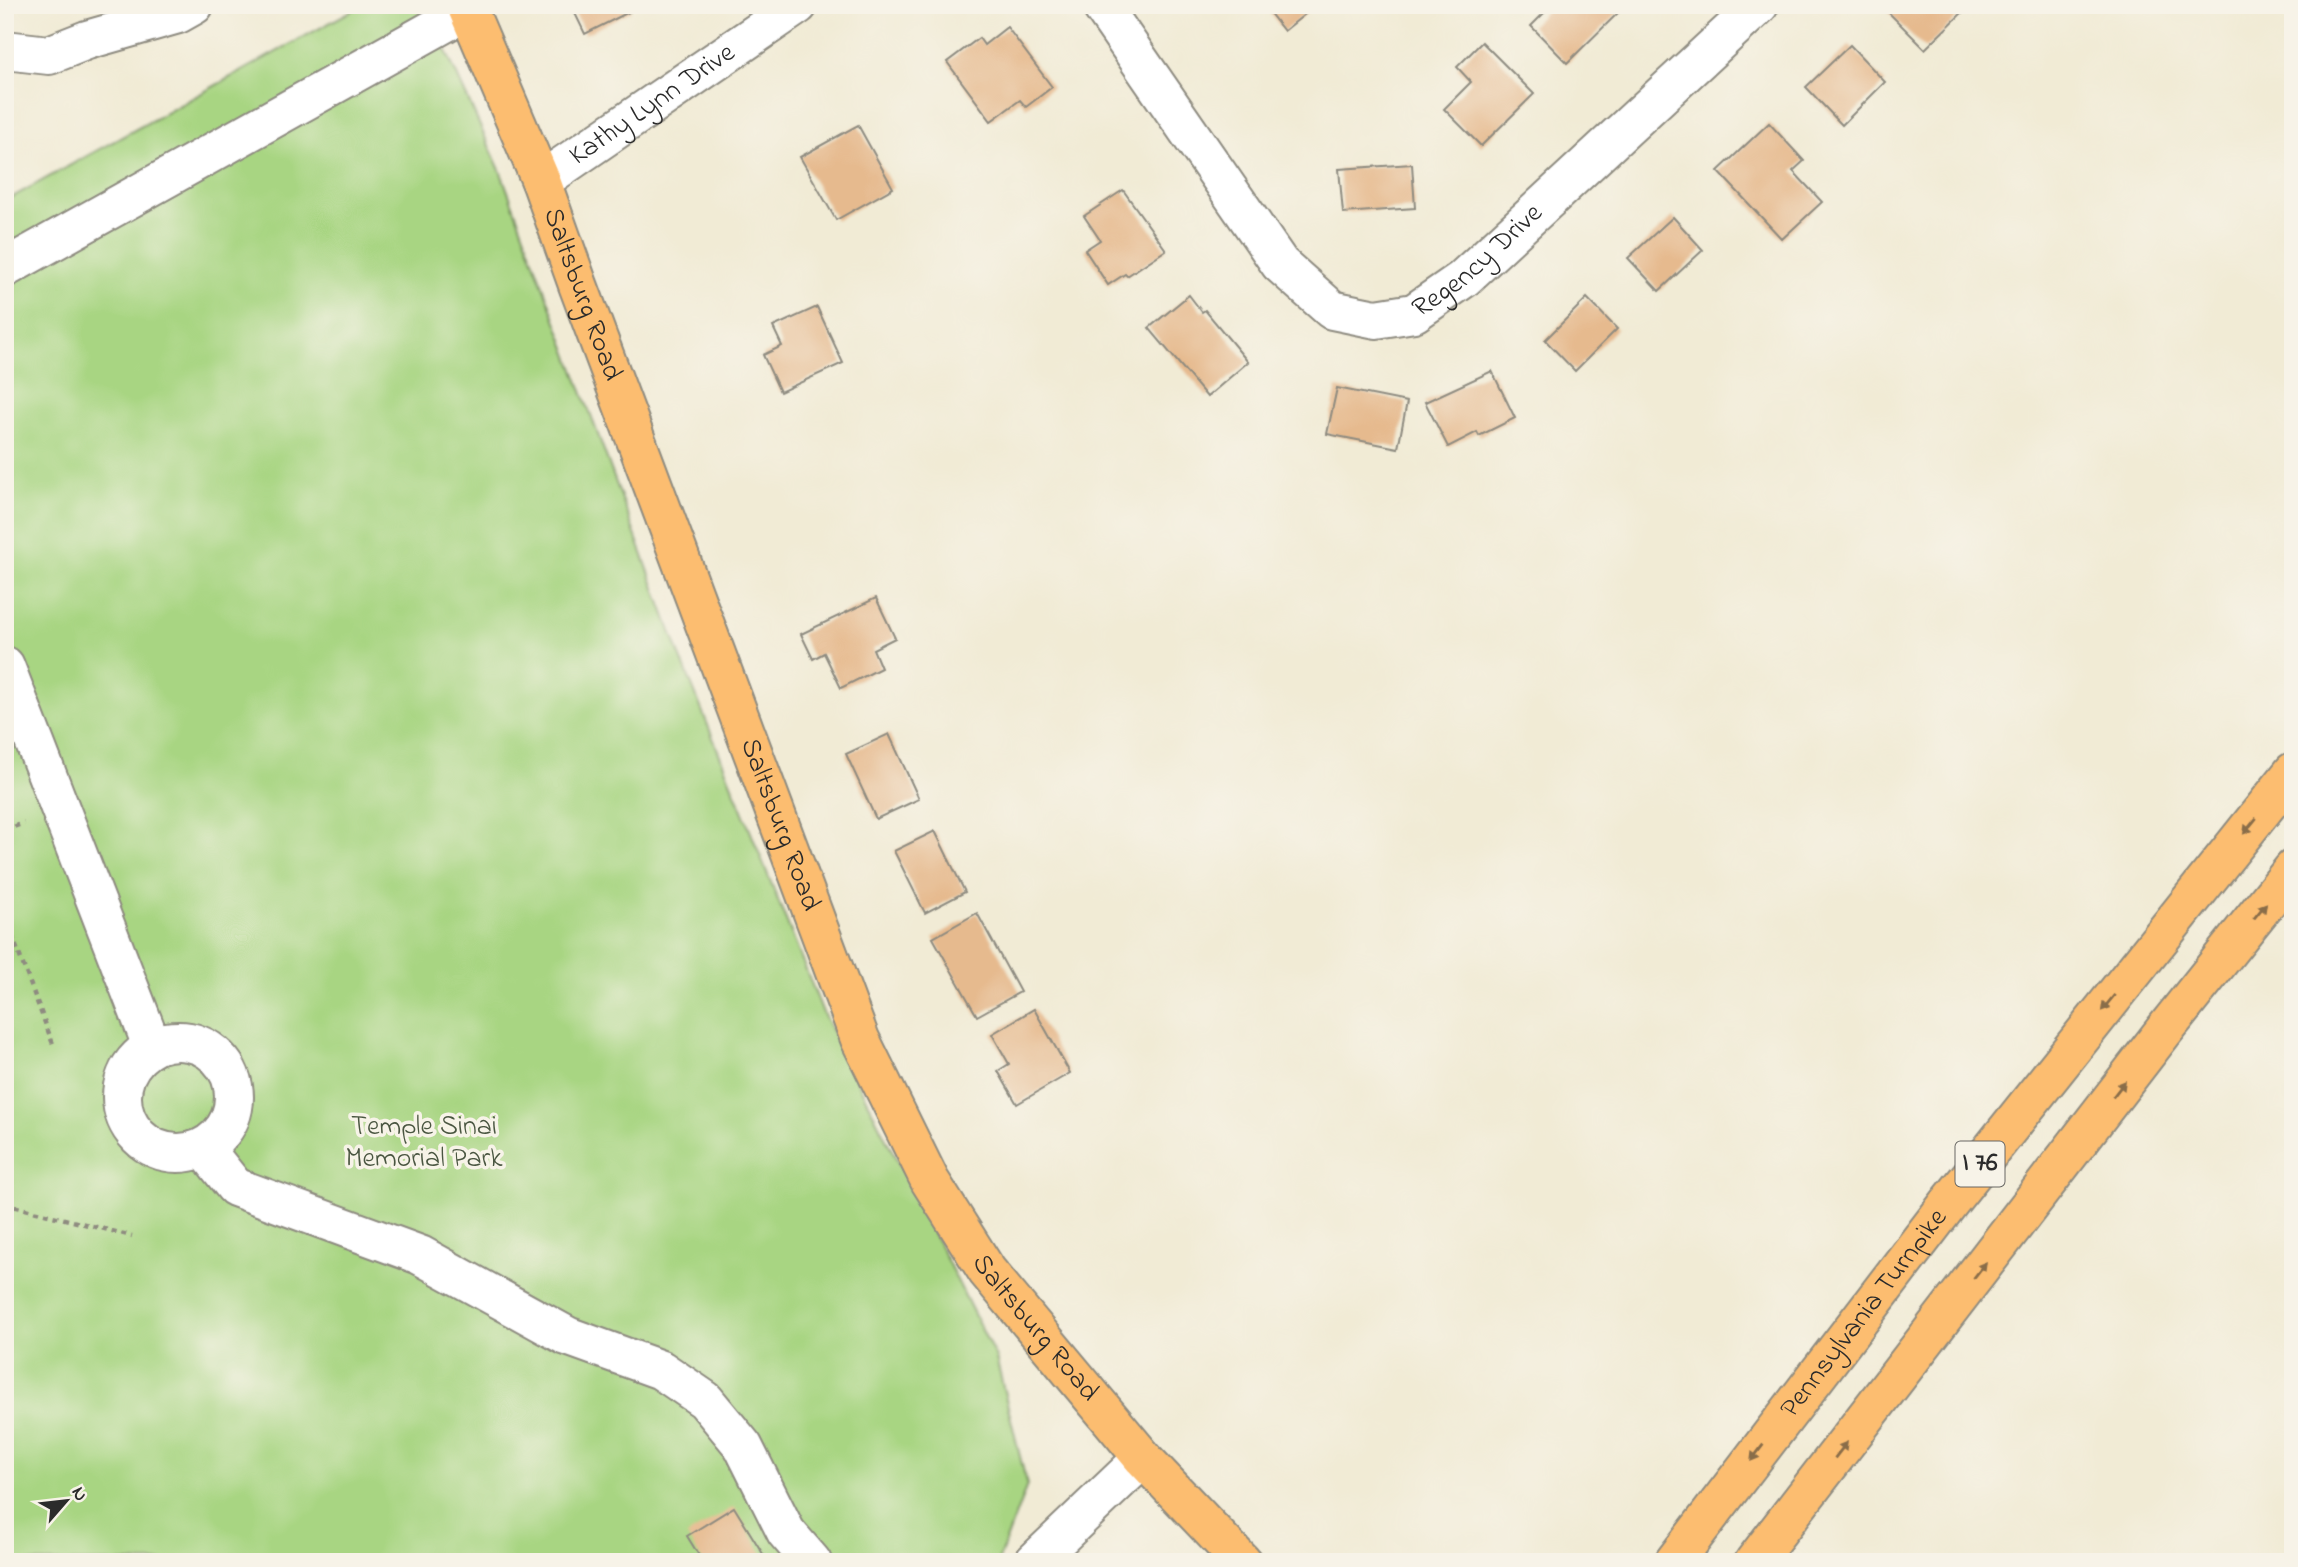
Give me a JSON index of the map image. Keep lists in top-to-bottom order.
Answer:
{
  "streets": {
    "main road": ["Saltsburg Road", "I 76", "Pennsylvania Turnpike"],
    "street": ["Kathy Lynn Drive", "Regency Drive"]
  },
  "crossings": [
    ["Kathy Lynn Drive", "Saltsburg Road"]
  ],
  "parks": ["Temple Sinai Memorial Park"],
  "north": "top right"
}
